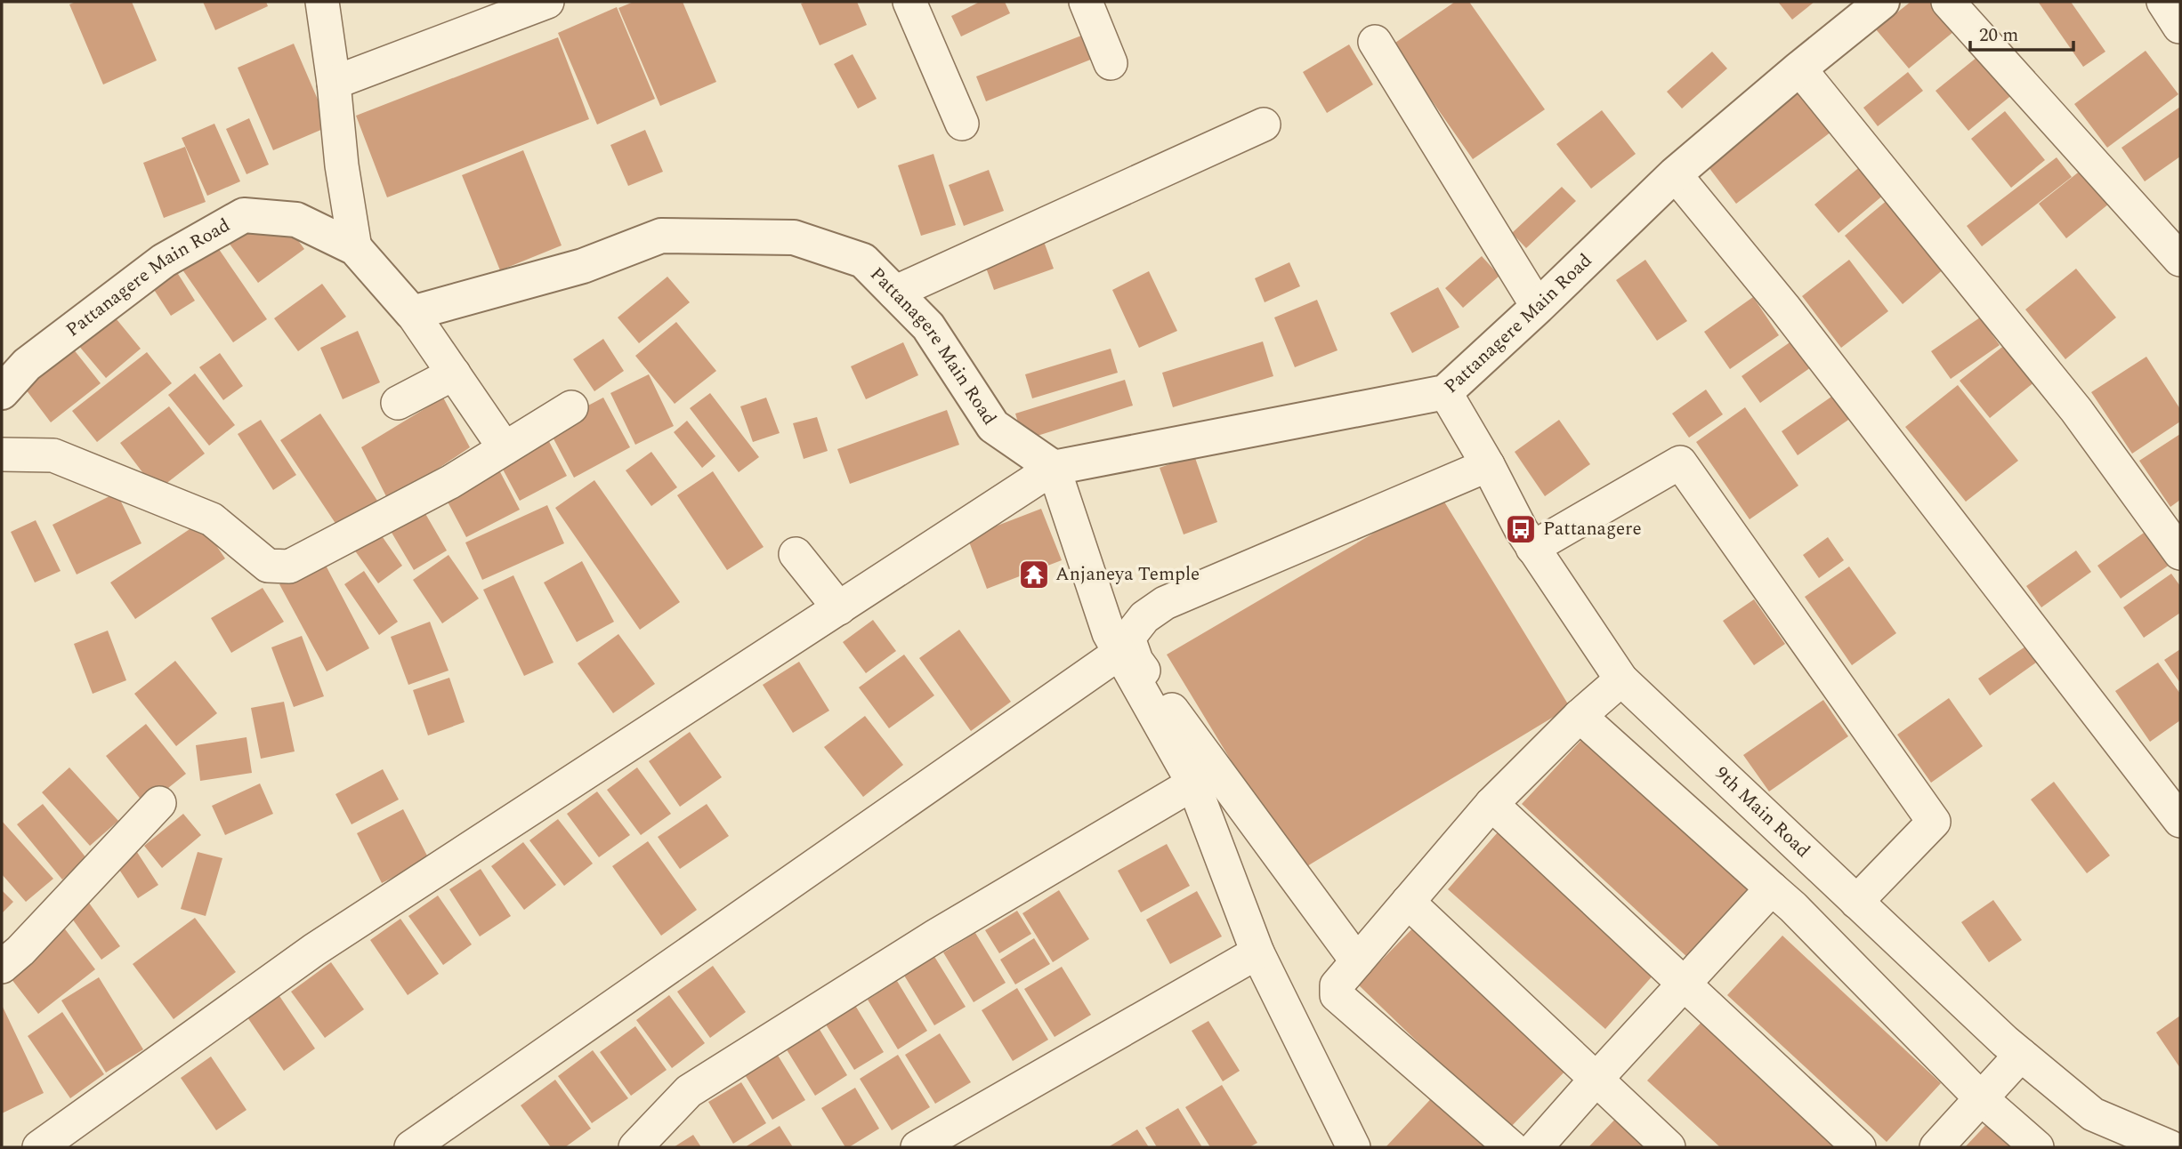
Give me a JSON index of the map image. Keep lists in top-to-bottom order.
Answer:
{
  "streets": {
    "street": ["Pattanagere Main Road", "9th Main Road"]
  },
  "crossings": [
    ["Pattanagere Main Road", "9th Main Road"]
  ],
  "places": {
    "bus stop": ["Pattanagere"],
    "temple": ["Anjaneya Temple"]
  },
  "scale_bar": "20 m"
}
